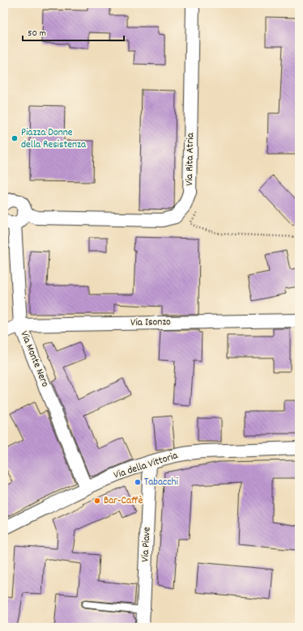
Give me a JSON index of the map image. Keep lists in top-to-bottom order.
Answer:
{
  "streets": {
    "street": [
      "Via Rita Atria",
      "Via Isonzo",
      "Via Monte Nero",
      "Via della Vittoria",
      "Via Piave"
    ]
  },
  "crossings": [
    ["Via Isonzo", "Via Monte Nero"],
    ["Via Monte Nero", "Via della Vittoria"],
    ["Via della Vittoria", "Via Piave"]
  ],
  "places": ["Piazza Donne della Resistenza", "Tabacchi", "Bar-Caffè"],
  "scale_bar": "50 m"
}
